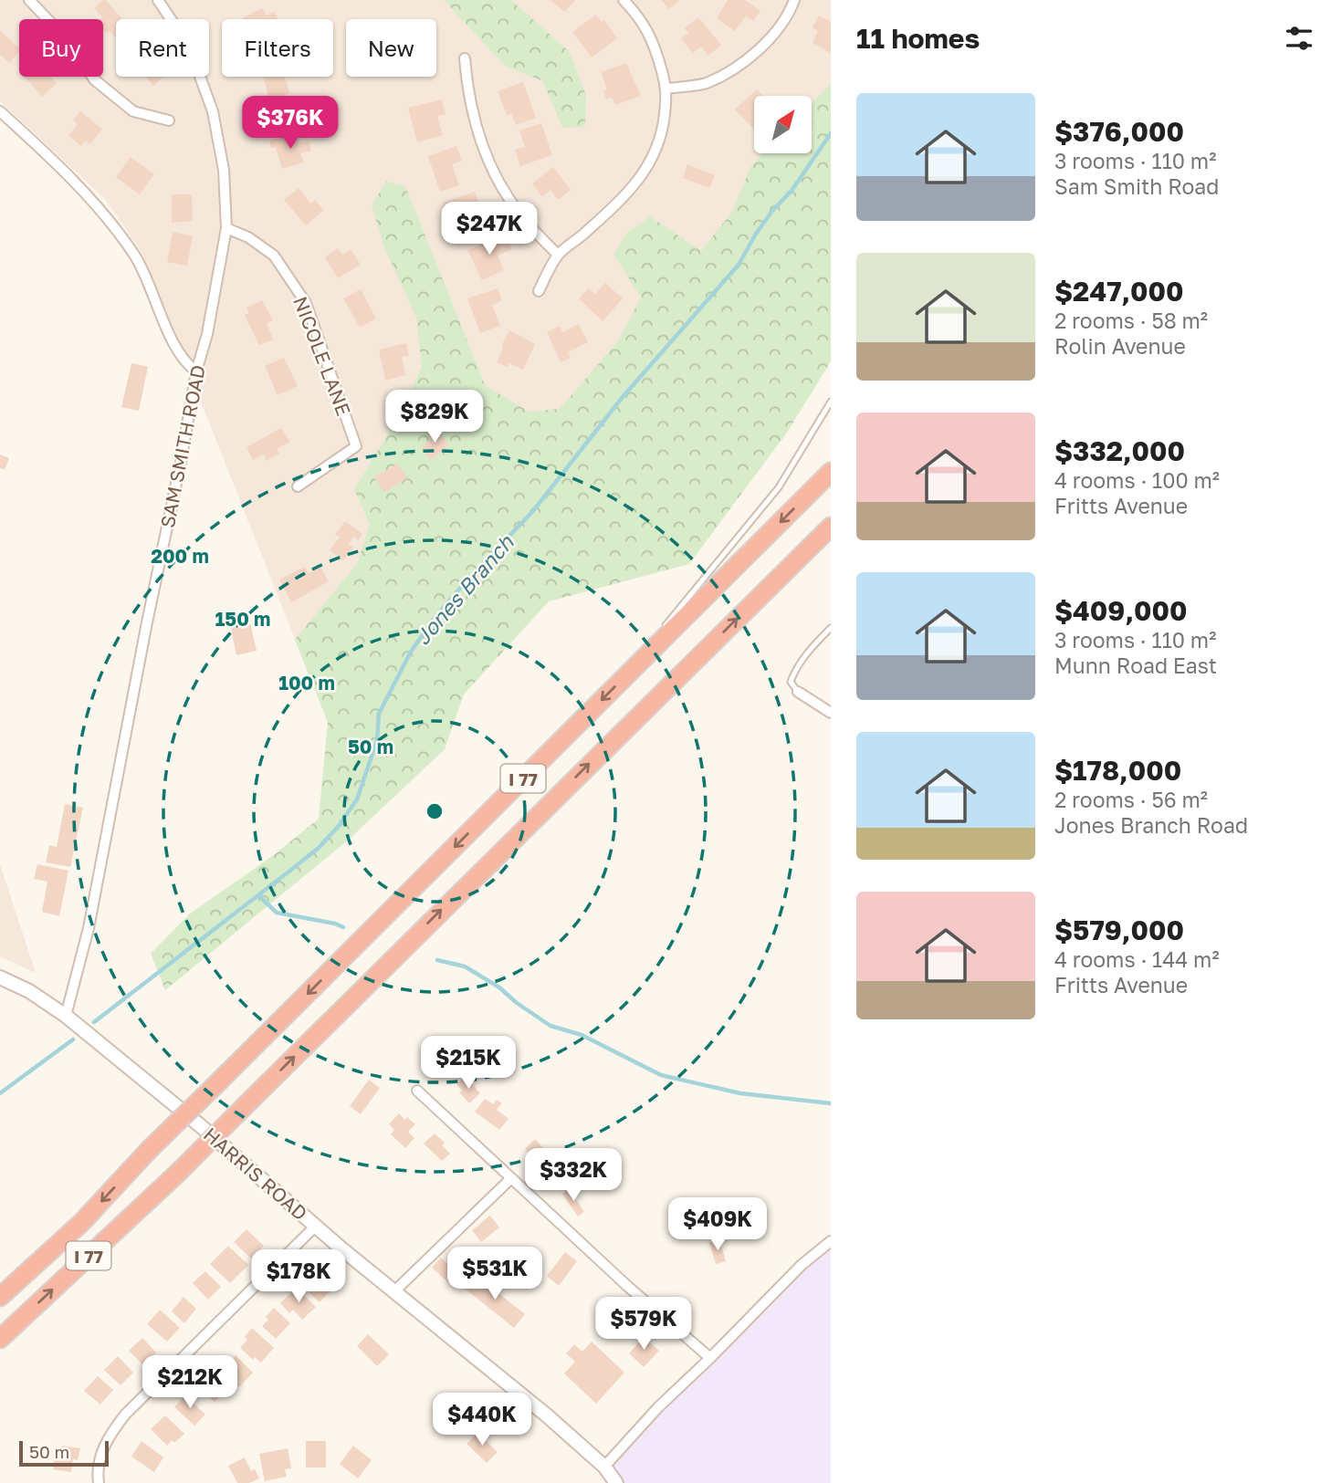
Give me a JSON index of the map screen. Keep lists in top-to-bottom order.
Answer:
{
  "streets": {
    "highway": ["I 77"],
    "street": ["NICOLE LANE", "SAM SMITH ROAD", "HARRIS ROAD"]
  },
  "crossings": [
    ["NICOLE LANE", "SAM SMITH ROAD"],
    ["SAM SMITH ROAD", "HARRIS ROAD"]
  ],
  "water": ["Jones Branch"],
  "scale_bar": "50 m",
  "north": "top right",
  "page": {
    "heading": "11 homes",
    "chip": [
      "Buy",
      "Rent",
      "Filters",
      "New"
    ],
    "list": [
      {
        "name": "$376,000",
        "note": "3 rooms · 110 m² · Sam Smith Road"
      },
      {
        "name": "$247,000",
        "note": "2 rooms · 58 m² · Rolin Avenue"
      },
      {
        "name": "$332,000",
        "note": "4 rooms · 100 m² · Fritts Avenue"
      },
      {
        "name": "$409,000",
        "note": "3 rooms · 110 m² · Munn Road East"
      },
      {
        "name": "$178,000",
        "note": "2 rooms · 56 m² · Jones Branch Road"
      },
      {
        "name": "$579,000",
        "note": "4 rooms · 144 m² · Fritts Avenue"
      }
    ],
    "price": [
      "$376K",
      "$247K",
      "$829K",
      "$215K",
      "$332K",
      "$409K",
      "$531K",
      "$178K",
      "$579K",
      "$212K",
      "$440K"
    ],
    "scale": "50 m"
  },
  "rings": [
    "200 m",
    "150 m",
    "100 m",
    "50 m"
  ]
}
